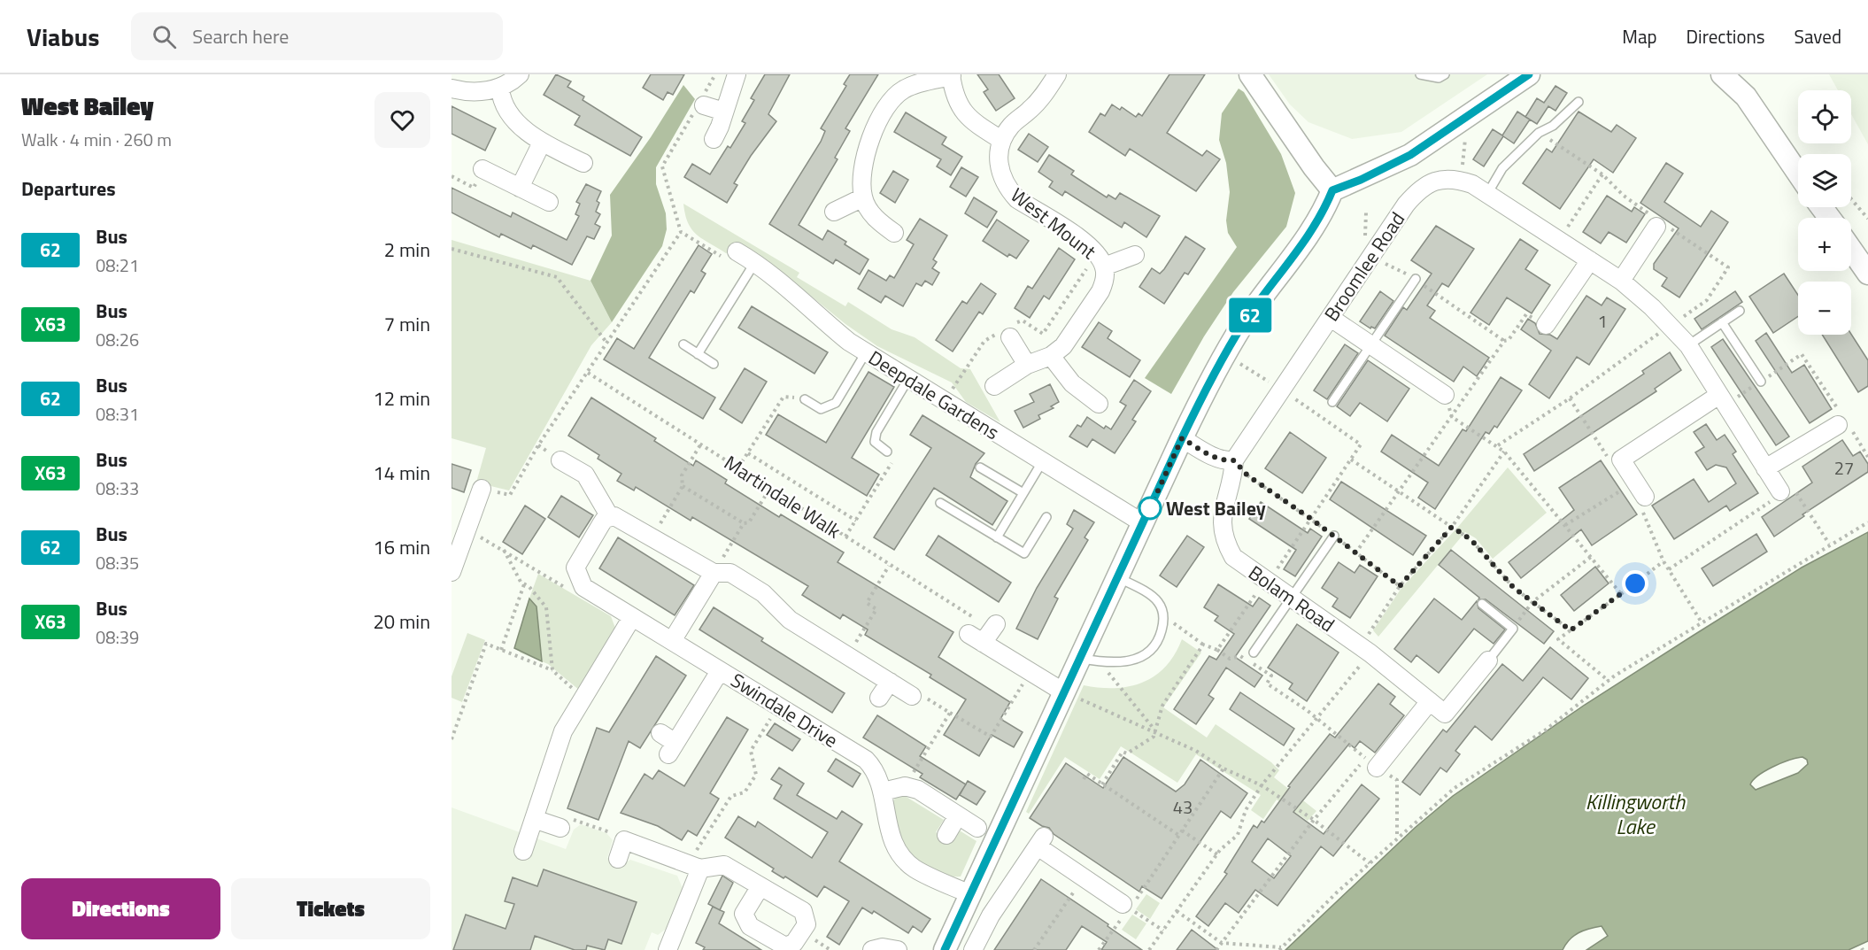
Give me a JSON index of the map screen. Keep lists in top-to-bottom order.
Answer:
{
  "streets": {
    "street": [
      "West Mount",
      "Broomlee Road",
      "Deepdale Gardens",
      "Bolam Road",
      "Swindale Drive"
    ],
    "path": ["Martindale Walk"]
  },
  "crossings": [
    ["Broomlee Road", "Bolam Road"]
  ],
  "water": ["Killingworth Lake"],
  "places": ["West Bailey"],
  "lines": ["bus line 62"],
  "house_numbers": ["1", "27", "43"],
  "page": {
    "header": "Viabus",
    "search": "Search here",
    "nav": ["Map", "Directions", "Saved"],
    "heading": [
      ["West Bailey", "Walk · 4 min · 260 m"],
      "Departures"
    ],
    "on_map": "62",
    "map_buttons": ["+", "−"],
    "list": [
      {
        "mark": "62",
        "name": "Bus",
        "note": "08:21",
        "value": "2 min"
      },
      {
        "mark": "X63",
        "name": "Bus",
        "note": "08:26",
        "value": "7 min"
      },
      {
        "mark": "62",
        "name": "Bus",
        "note": "08:31",
        "value": "12 min"
      },
      {
        "mark": "X63",
        "name": "Bus",
        "note": "08:33",
        "value": "14 min"
      },
      {
        "mark": "62",
        "name": "Bus",
        "note": "08:35",
        "value": "16 min"
      },
      {
        "mark": "X63",
        "name": "Bus",
        "note": "08:39",
        "value": "20 min"
      }
    ],
    "buttons": ["Directions", "Tickets"]
  }
}
